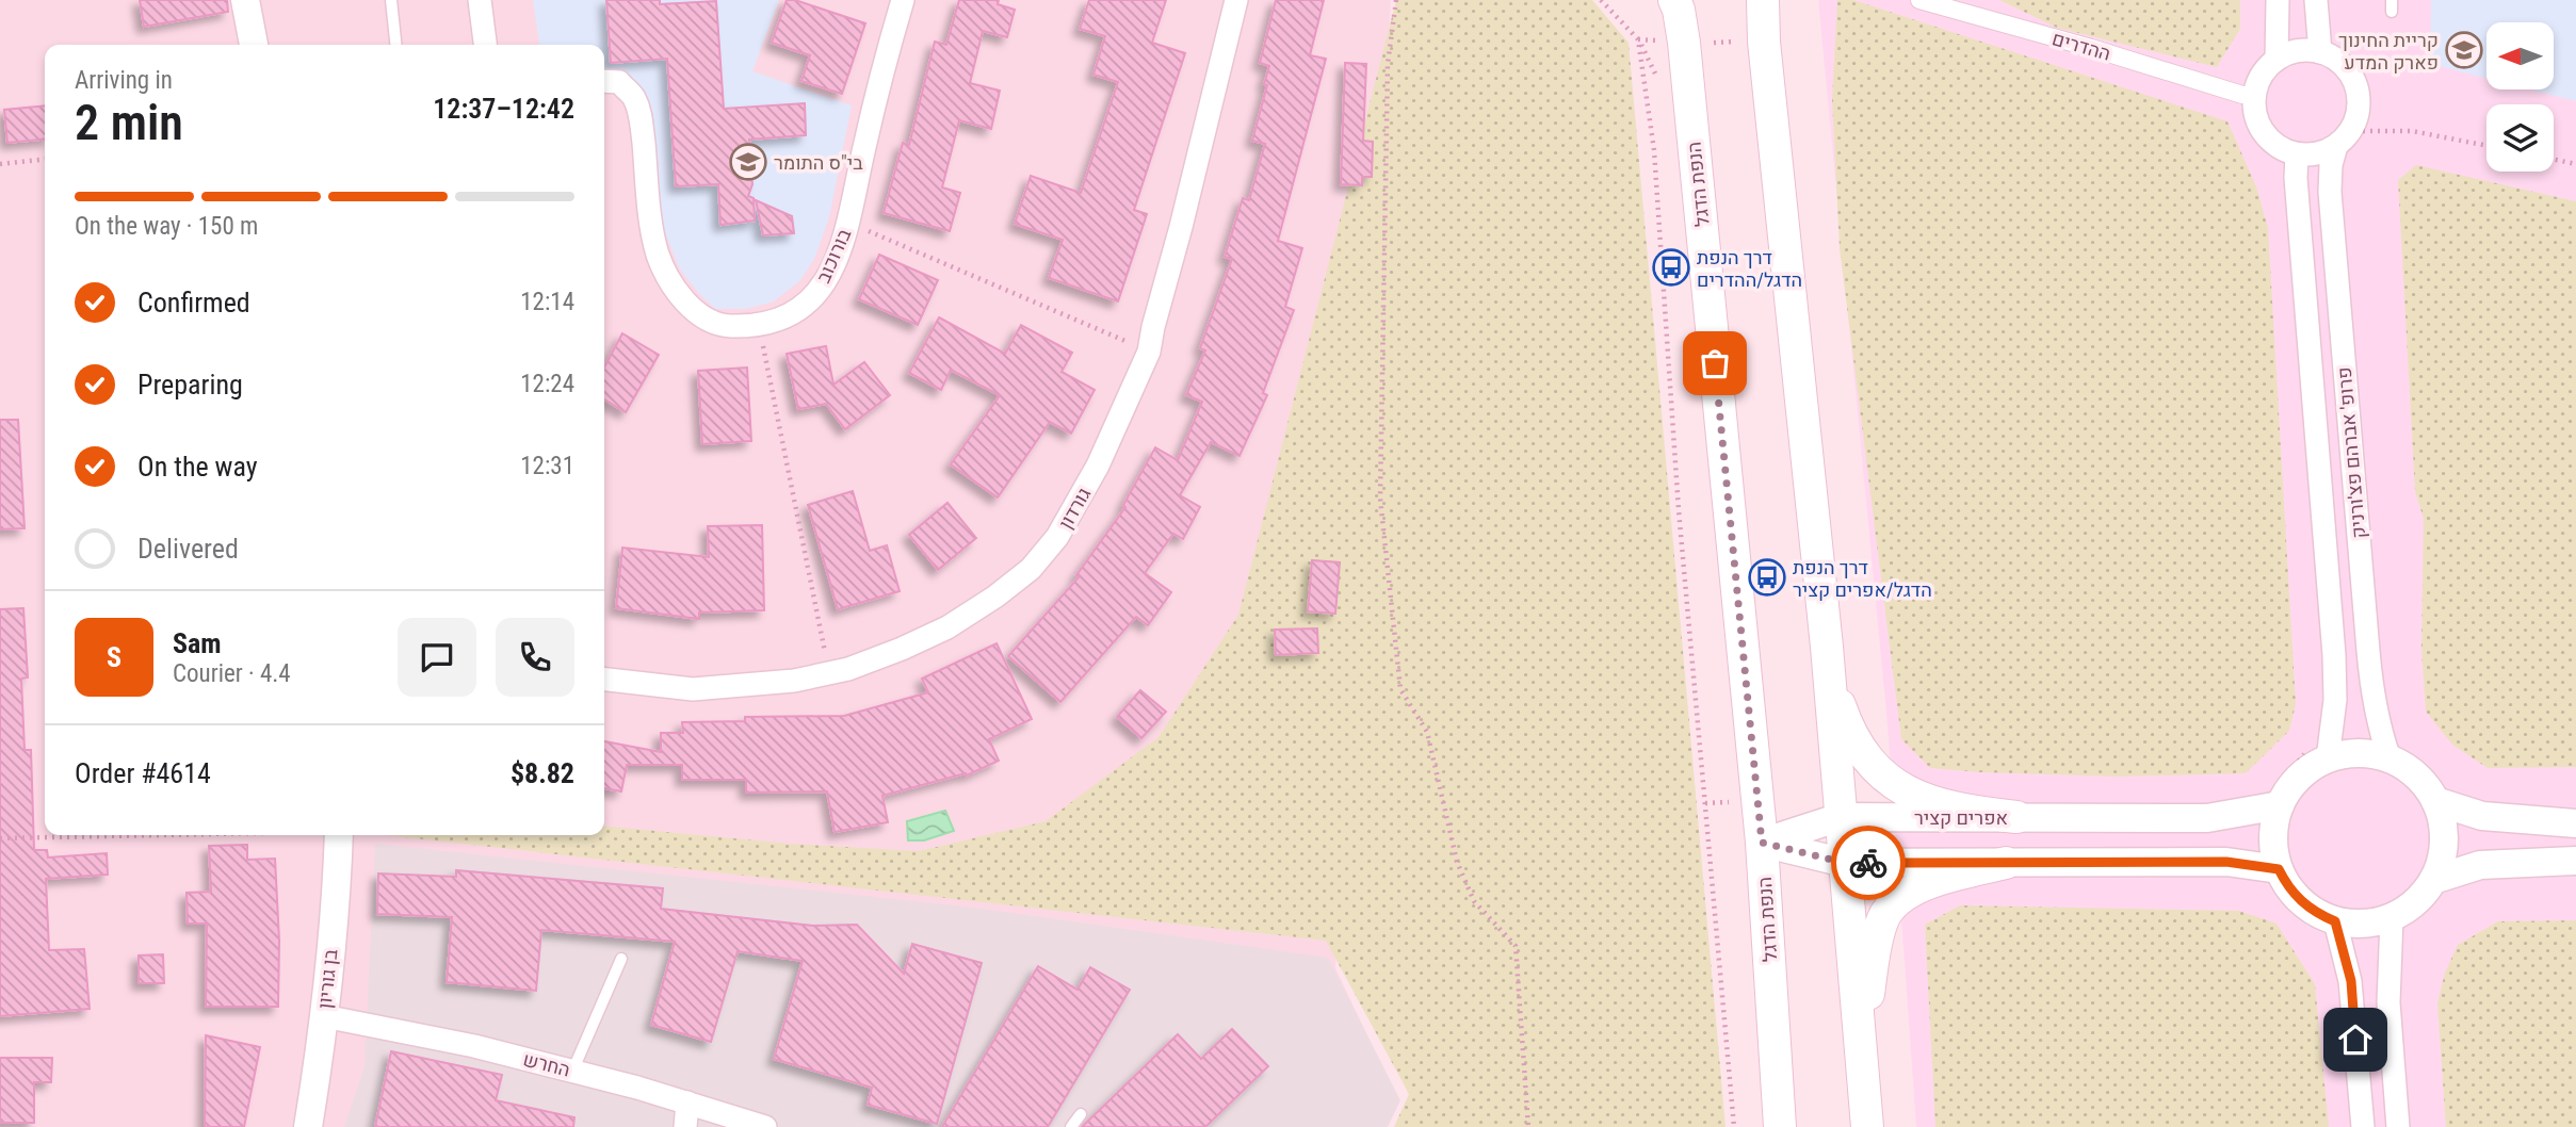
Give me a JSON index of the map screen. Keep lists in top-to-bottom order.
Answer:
{
  "streets": {
    "main road": ["הנפת הדגל"],
    "street": [
      "ההדרים",
      "בורוכוב",
      "פרופ' אברהם פצ'ורניק",
      "גורדון",
      "אפרים קציר",
      "בן גוריון",
      "החרש"
    ]
  },
  "crossings": [
    ["הנפת הדגל", "אפרים קציר"],
    ["פרופ' אברהם פצ'ורניק", "אפרים קציר"],
    ["בן גוריון", "החרש"]
  ],
  "places": {
    "school or university": ["קריית החינוך פארק המדע", "בי\"ס התומר"],
    "bus stop": ["דרך הנפת הדגל/ההדרים", "דרך הנפת הדגל/אפרים קציר"]
  },
  "north": "left",
  "page": {
    "heading": ["2 min", "Arriving in", "12:37–12:42"],
    "panel": [
      "Sam",
      "Courier · 4.4",
      "Order #4614",
      "$8.82"
    ],
    "bar": "On the way · 150 m",
    "list": [
      ["Confirmed", "12:14"],
      ["Preparing", "12:24"],
      ["On the way", "12:31"],
      "Delivered"
    ],
    "round": "S"
  }
}
